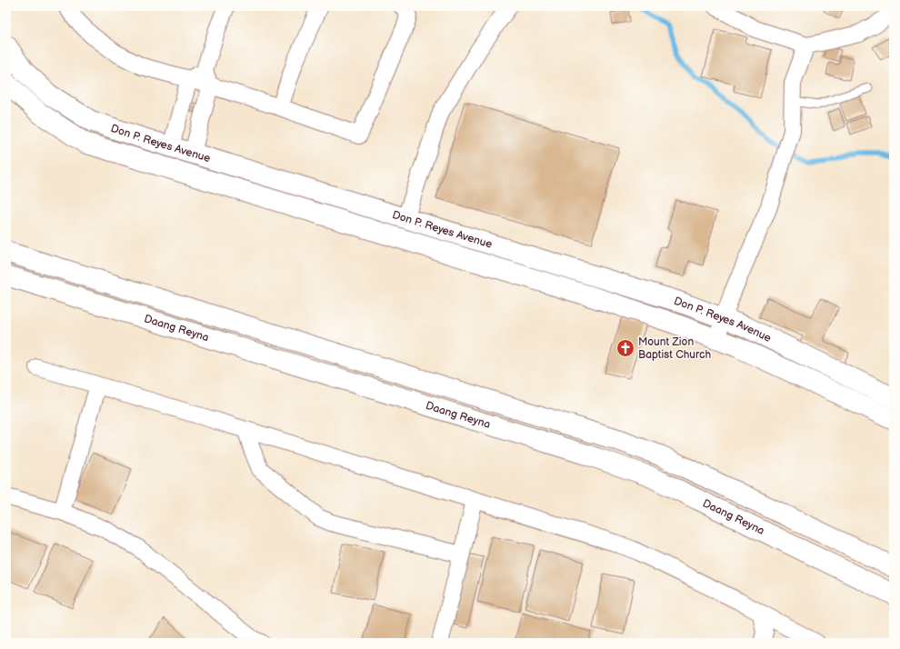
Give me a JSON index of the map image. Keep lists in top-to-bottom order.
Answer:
{
  "streets": {
    "street": ["Don P. Reyes Avenue", "Daang Reyna"]
  },
  "places": {
    "church": ["Mount Zion Baptist Church"]
  }
}
